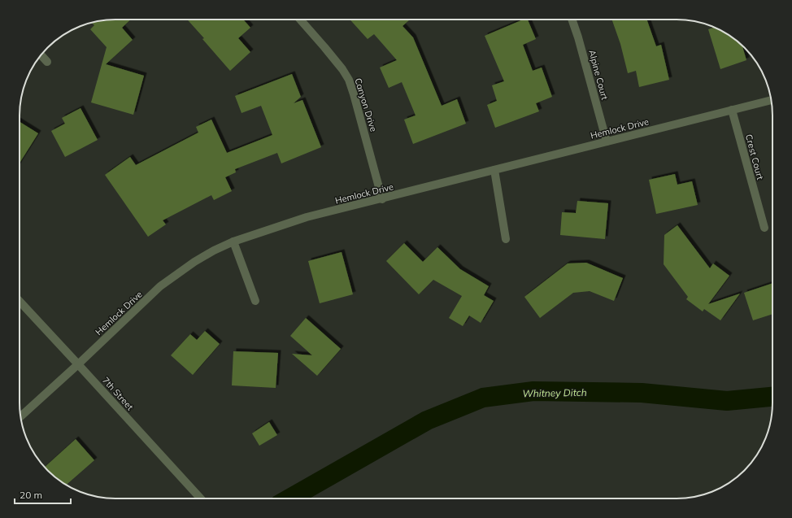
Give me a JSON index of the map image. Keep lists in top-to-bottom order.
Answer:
{
  "streets": {
    "street": [
      "Alpine Court",
      "Canyon Drive",
      "Hemlock Drive",
      "Crest Court",
      "7th Street"
    ]
  },
  "crossings": [
    ["Alpine Court", "Hemlock Drive"],
    ["Canyon Drive", "Hemlock Drive"],
    ["Hemlock Drive", "Crest Court"],
    ["Hemlock Drive", "7th Street"]
  ],
  "water": ["Whitney Ditch"],
  "scale_bar": "20 m"
}
